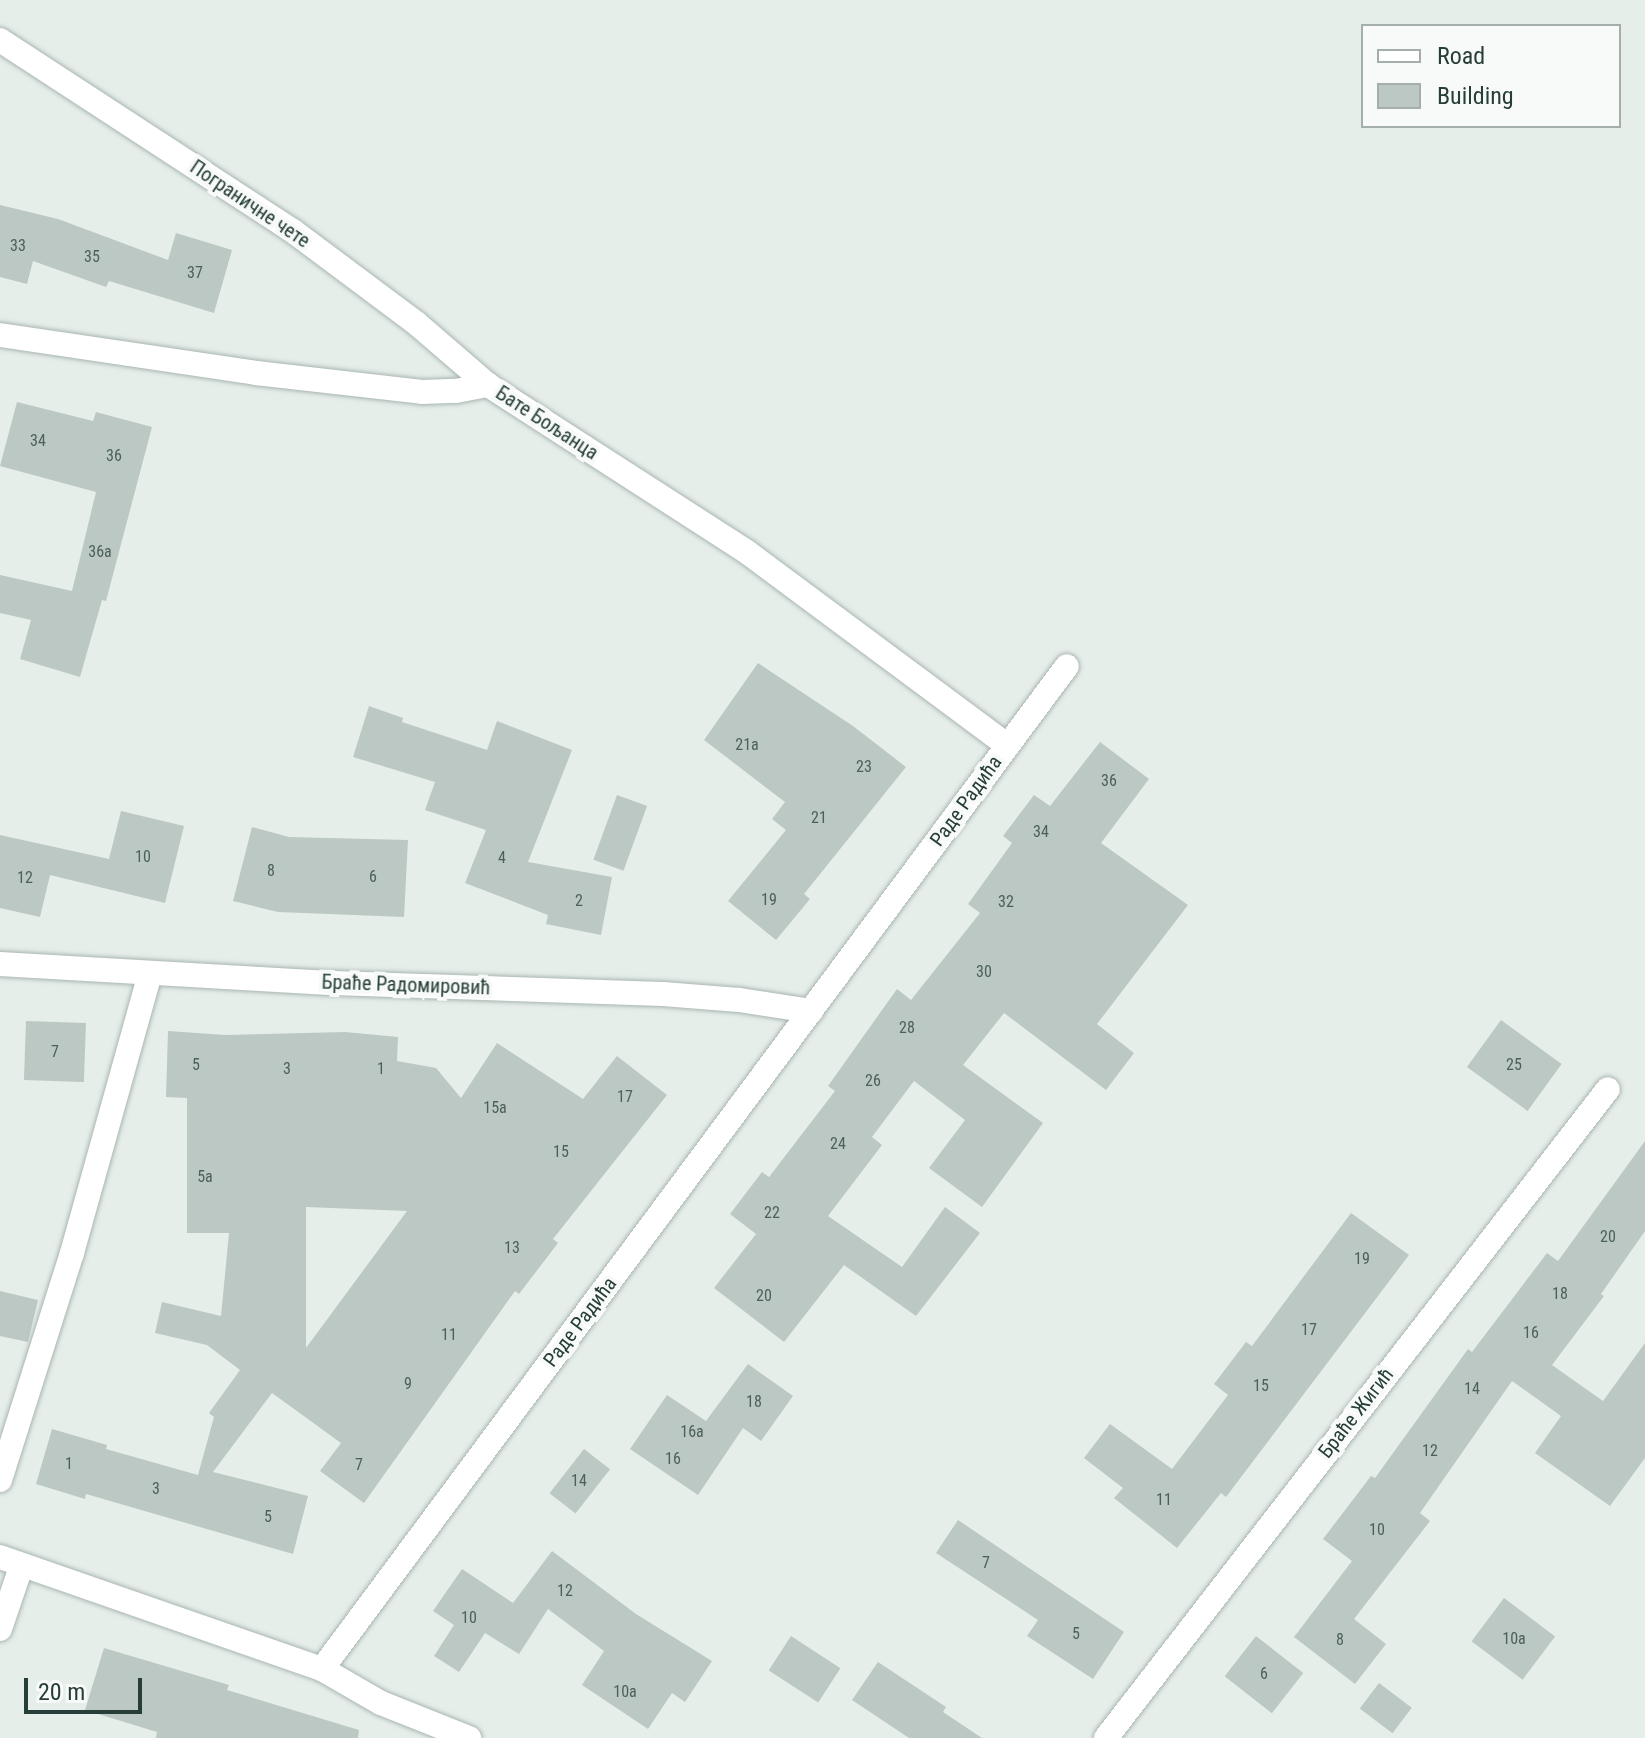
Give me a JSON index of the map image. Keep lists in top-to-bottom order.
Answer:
{
  "streets": {
    "street": [
      "Пограничне чете",
      "Бате Бољанца",
      "Раде Радића",
      "Браће Радомировић",
      "Браће Жигић"
    ]
  },
  "crossings": [
    ["Пограничне чете", "Бате Бољанца"],
    ["Бате Бољанца", "Раде Радића"],
    ["Раде Радића", "Браће Радомировић"]
  ],
  "house_numbers": [
    "33",
    "35",
    "37",
    "34",
    "36",
    "36a",
    "21a",
    "23",
    "36",
    "21",
    "34",
    "10",
    "4",
    "8",
    "6",
    "12",
    "19",
    "2",
    "32",
    "30",
    "28",
    "7",
    "5",
    "25",
    "3",
    "1",
    "26",
    "17",
    "15a",
    "24",
    "15",
    "5a",
    "22",
    "20",
    "13",
    "19",
    "18",
    "20",
    "17",
    "16",
    "11",
    "9",
    "15",
    "14",
    "18",
    "16a",
    "12",
    "16",
    "1",
    "7",
    "14",
    "3",
    "11",
    "5",
    "10",
    "7",
    "12",
    "10",
    "5",
    "10a",
    "8",
    "6",
    "10a"
  ],
  "legend": ["Road", "Building"],
  "scale_bar": "20 m"
}
